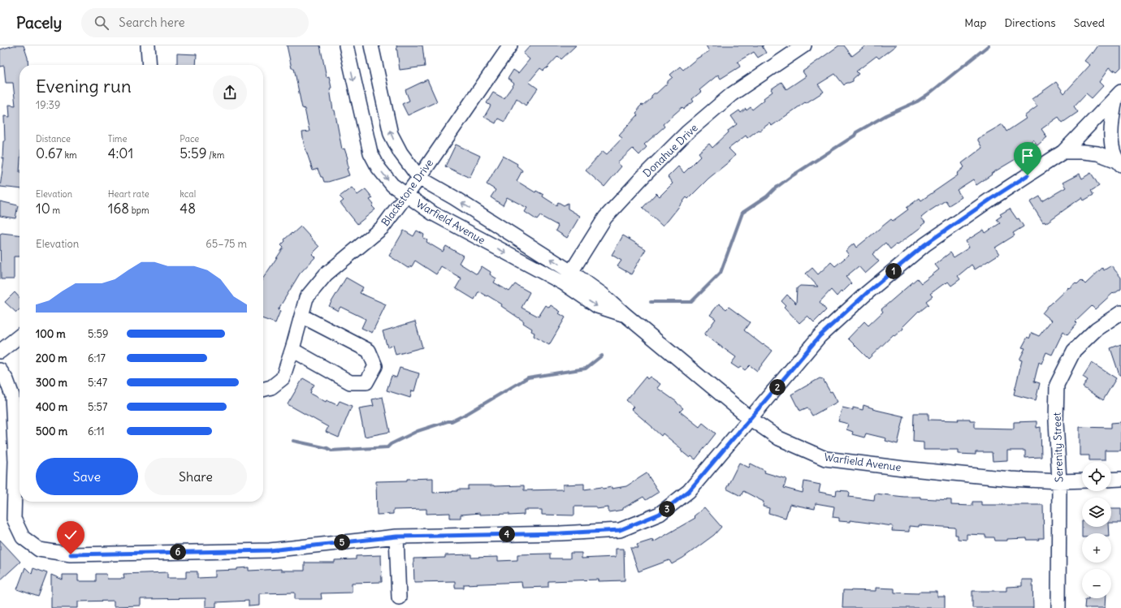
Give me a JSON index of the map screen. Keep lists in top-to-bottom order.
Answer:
{
  "streets": {
    "street": [
      "Donahue Drive",
      "Blackstone Drive",
      "Warfield Avenue",
      "Serenity Street"
    ]
  },
  "crossings": [
    ["Donahue Drive", "Warfield Avenue"],
    ["Blackstone Drive", "Warfield Avenue"],
    ["Warfield Avenue", "Serenity Street"]
  ],
  "page": {
    "header": "Pacely",
    "search": "Search here",
    "nav": ["Map", "Directions", "Saved"],
    "heading": ["Evening run", "19:39"],
    "stats": [
      ["Distance", "0.67 km"],
      ["Time", "4:01"],
      ["Pace", "5:59 /km"],
      ["Elevation", "10 m"],
      ["Heart rate", "168 bpm"],
      ["kcal", "48"]
    ],
    "chart": ["Elevation", "65–75 m"],
    "pins": [
      "1",
      "2",
      "3",
      "4",
      "5",
      "6"
    ],
    "list": [
      {
        "name": "100 m",
        "note": "5:59"
      },
      {
        "name": "200 m",
        "note": "6:17"
      },
      {
        "name": "300 m",
        "note": "5:47"
      },
      {
        "name": "400 m",
        "note": "5:57"
      },
      {
        "name": "500 m",
        "note": "6:11"
      }
    ],
    "buttons": ["Save", "Share"],
    "map_buttons": ["+", "−"]
  }
}
